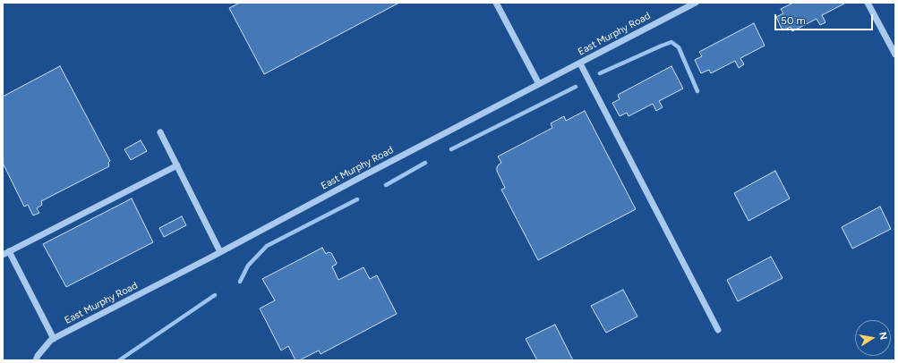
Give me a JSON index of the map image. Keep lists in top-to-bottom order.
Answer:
{
  "streets": {
    "street": ["East Murphy Road"]
  },
  "scale_bar": "50 m",
  "north": "right"
}
